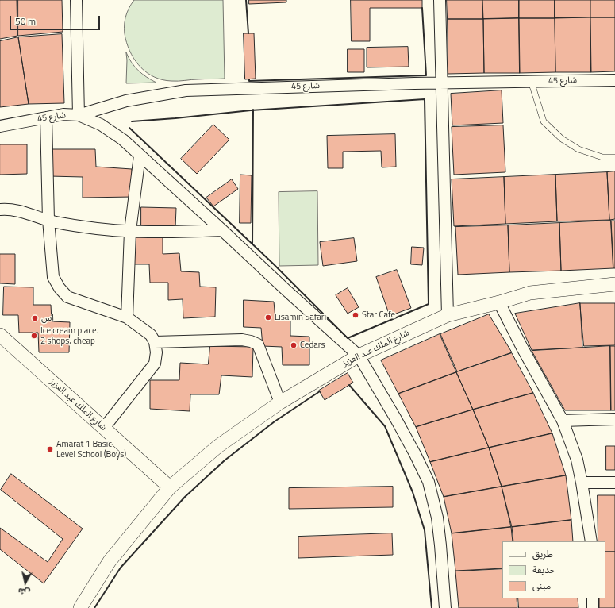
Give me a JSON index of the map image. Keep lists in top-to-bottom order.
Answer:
{
  "streets": {
    "street": ["شارع 45", "شارع الملك عبد العزيز"]
  },
  "places": [
    "Star Cafe",
    "Lisamin Safari",
    "اس",
    "Ice cream place. 2 shops, cheap",
    "Cedars",
    "Amarat 1 Basic Level School (Boys)"
  ],
  "legend": ["طريق", "حديقة", "مبنى"],
  "scale_bar": "50 m",
  "north": "bottom"
}
